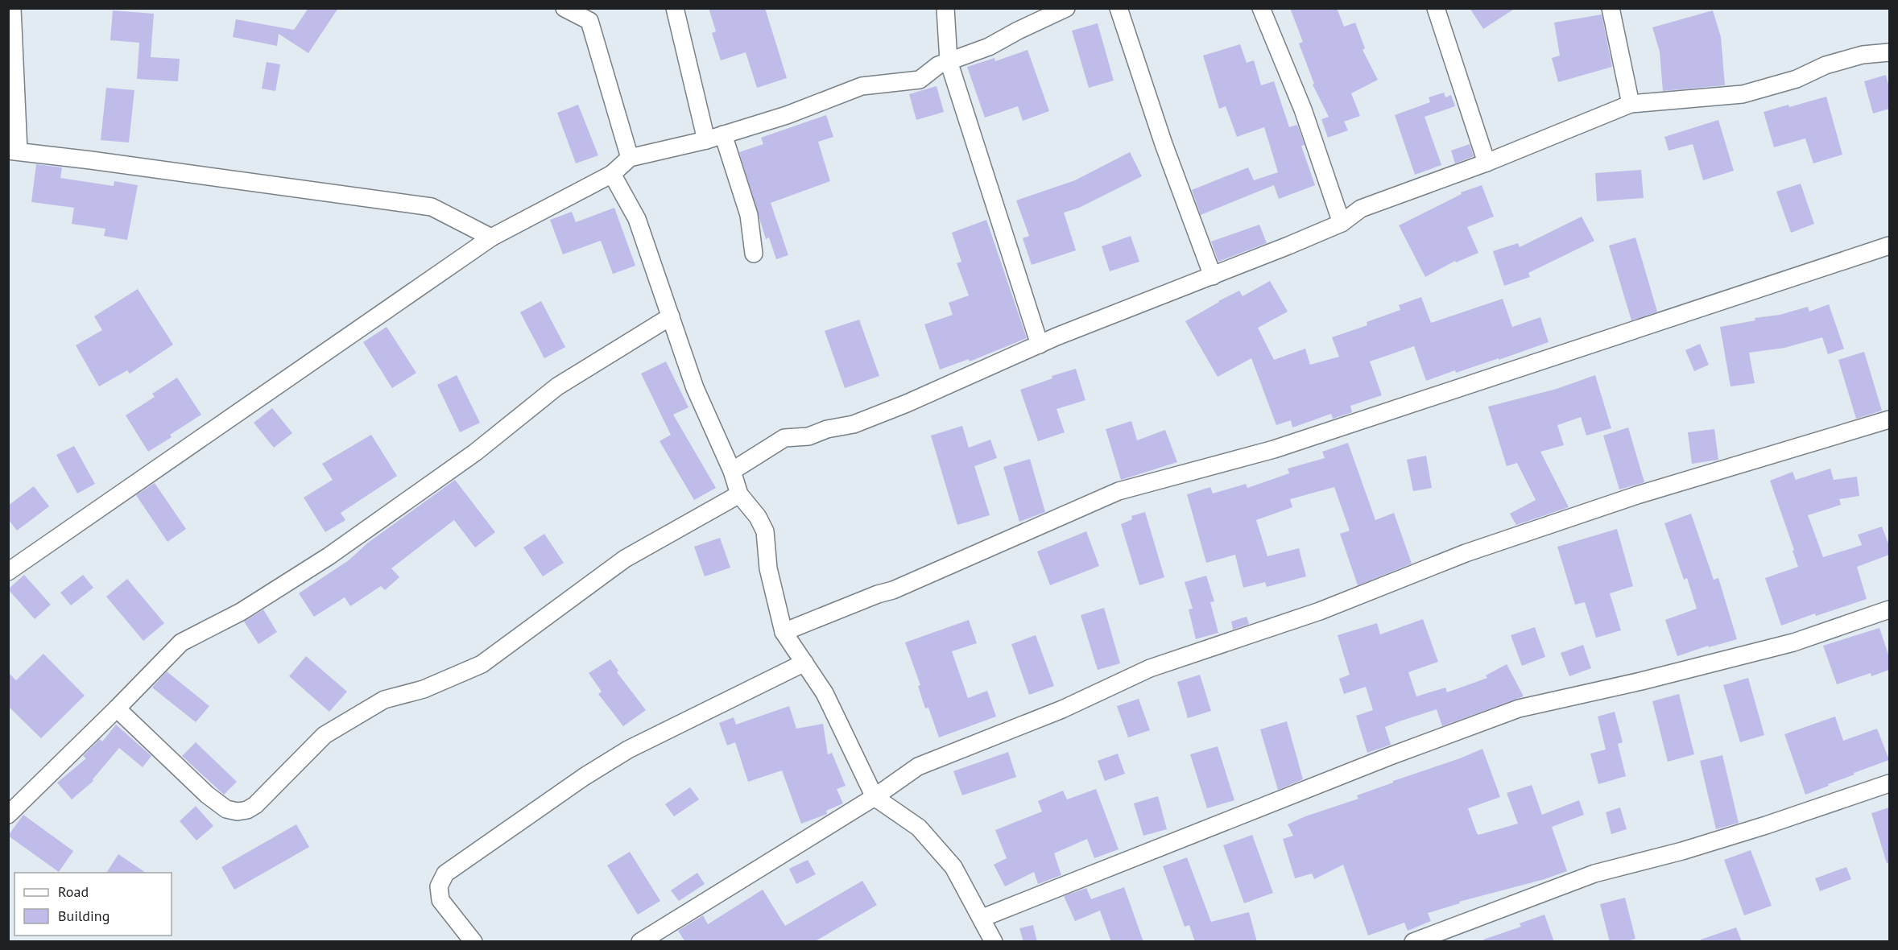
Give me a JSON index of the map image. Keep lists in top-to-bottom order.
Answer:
{
  "legend": ["Road", "Building"]
}
